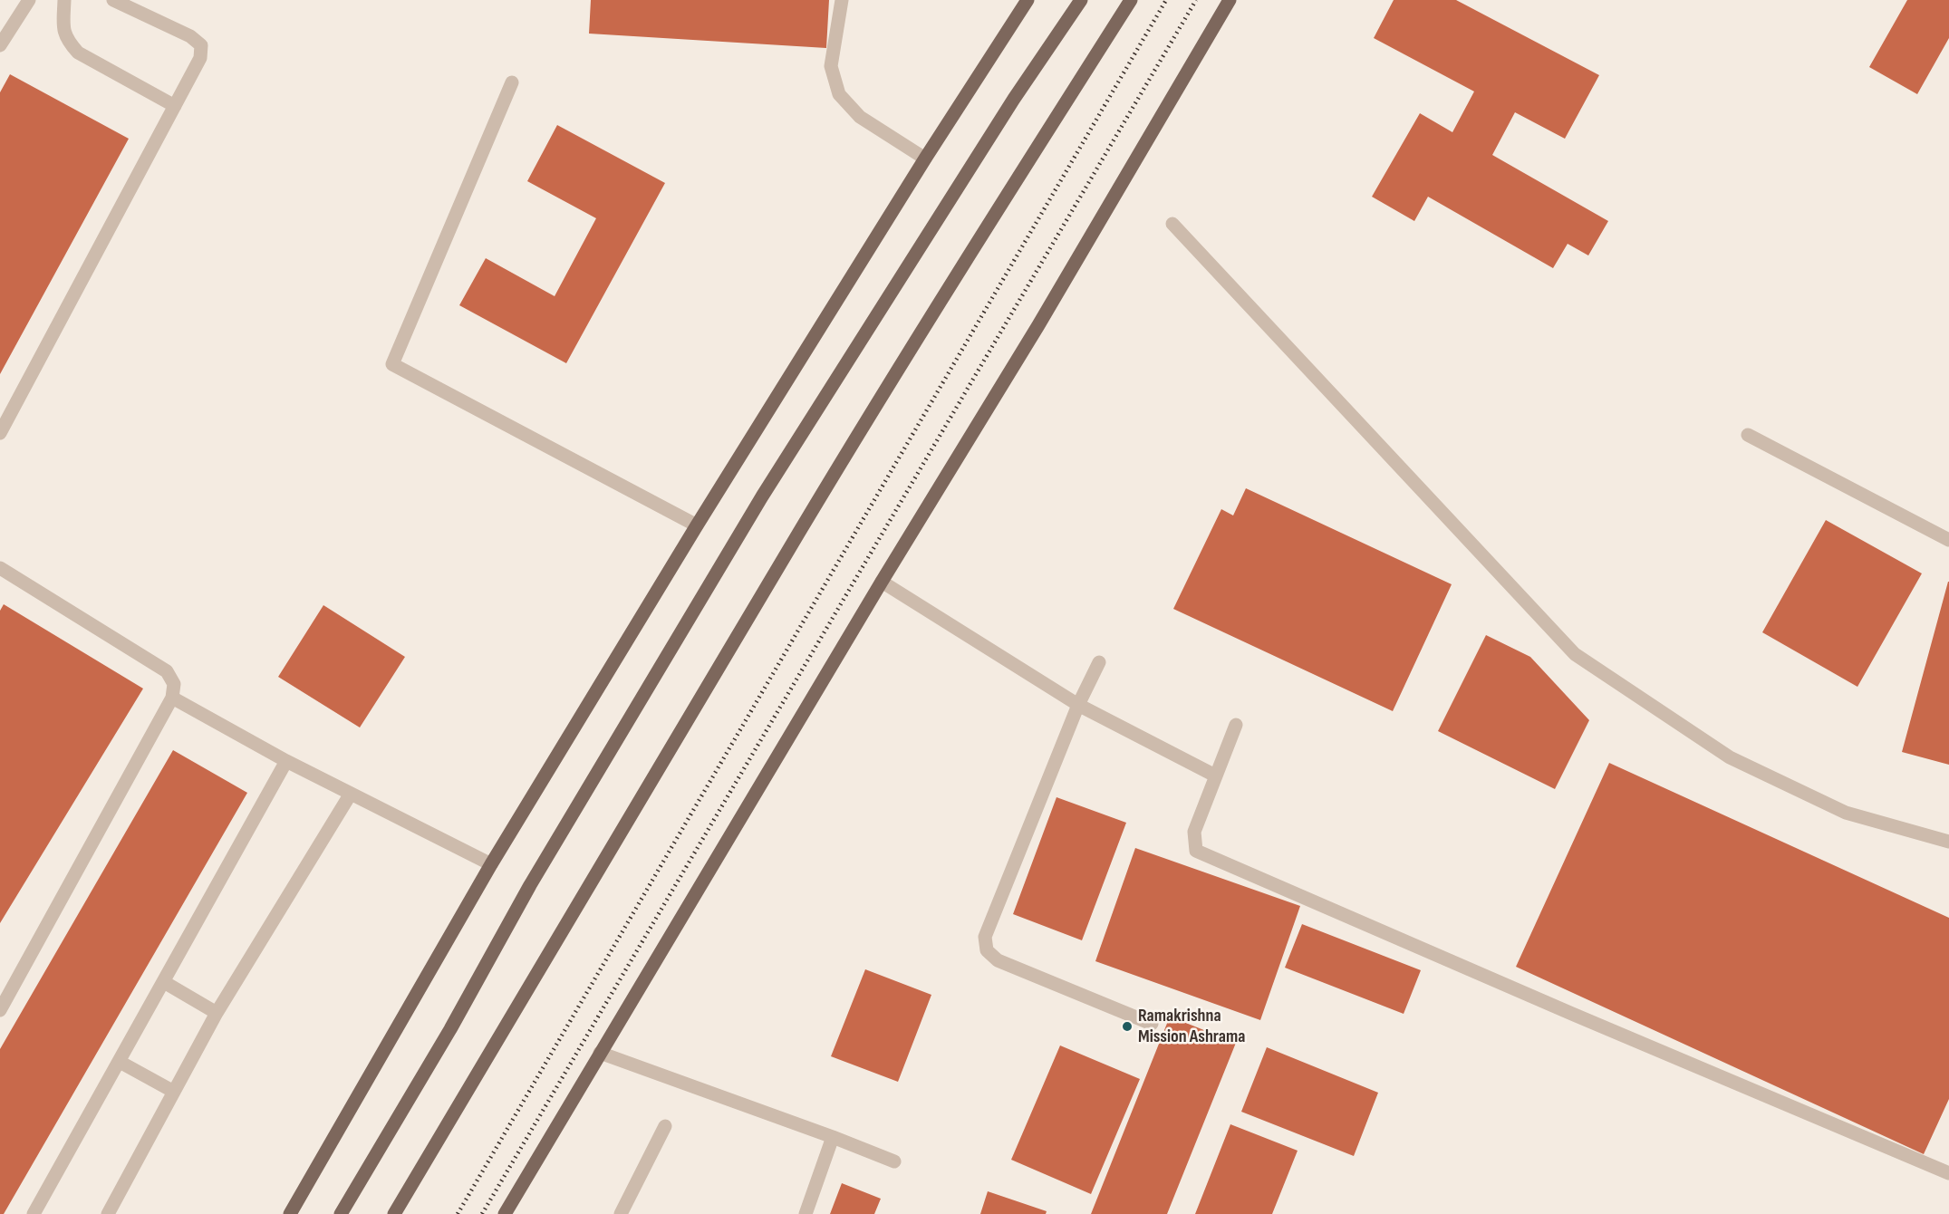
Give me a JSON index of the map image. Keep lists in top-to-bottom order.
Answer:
{
  "places": ["Ramakrishna Mission Ashrama"]
}
